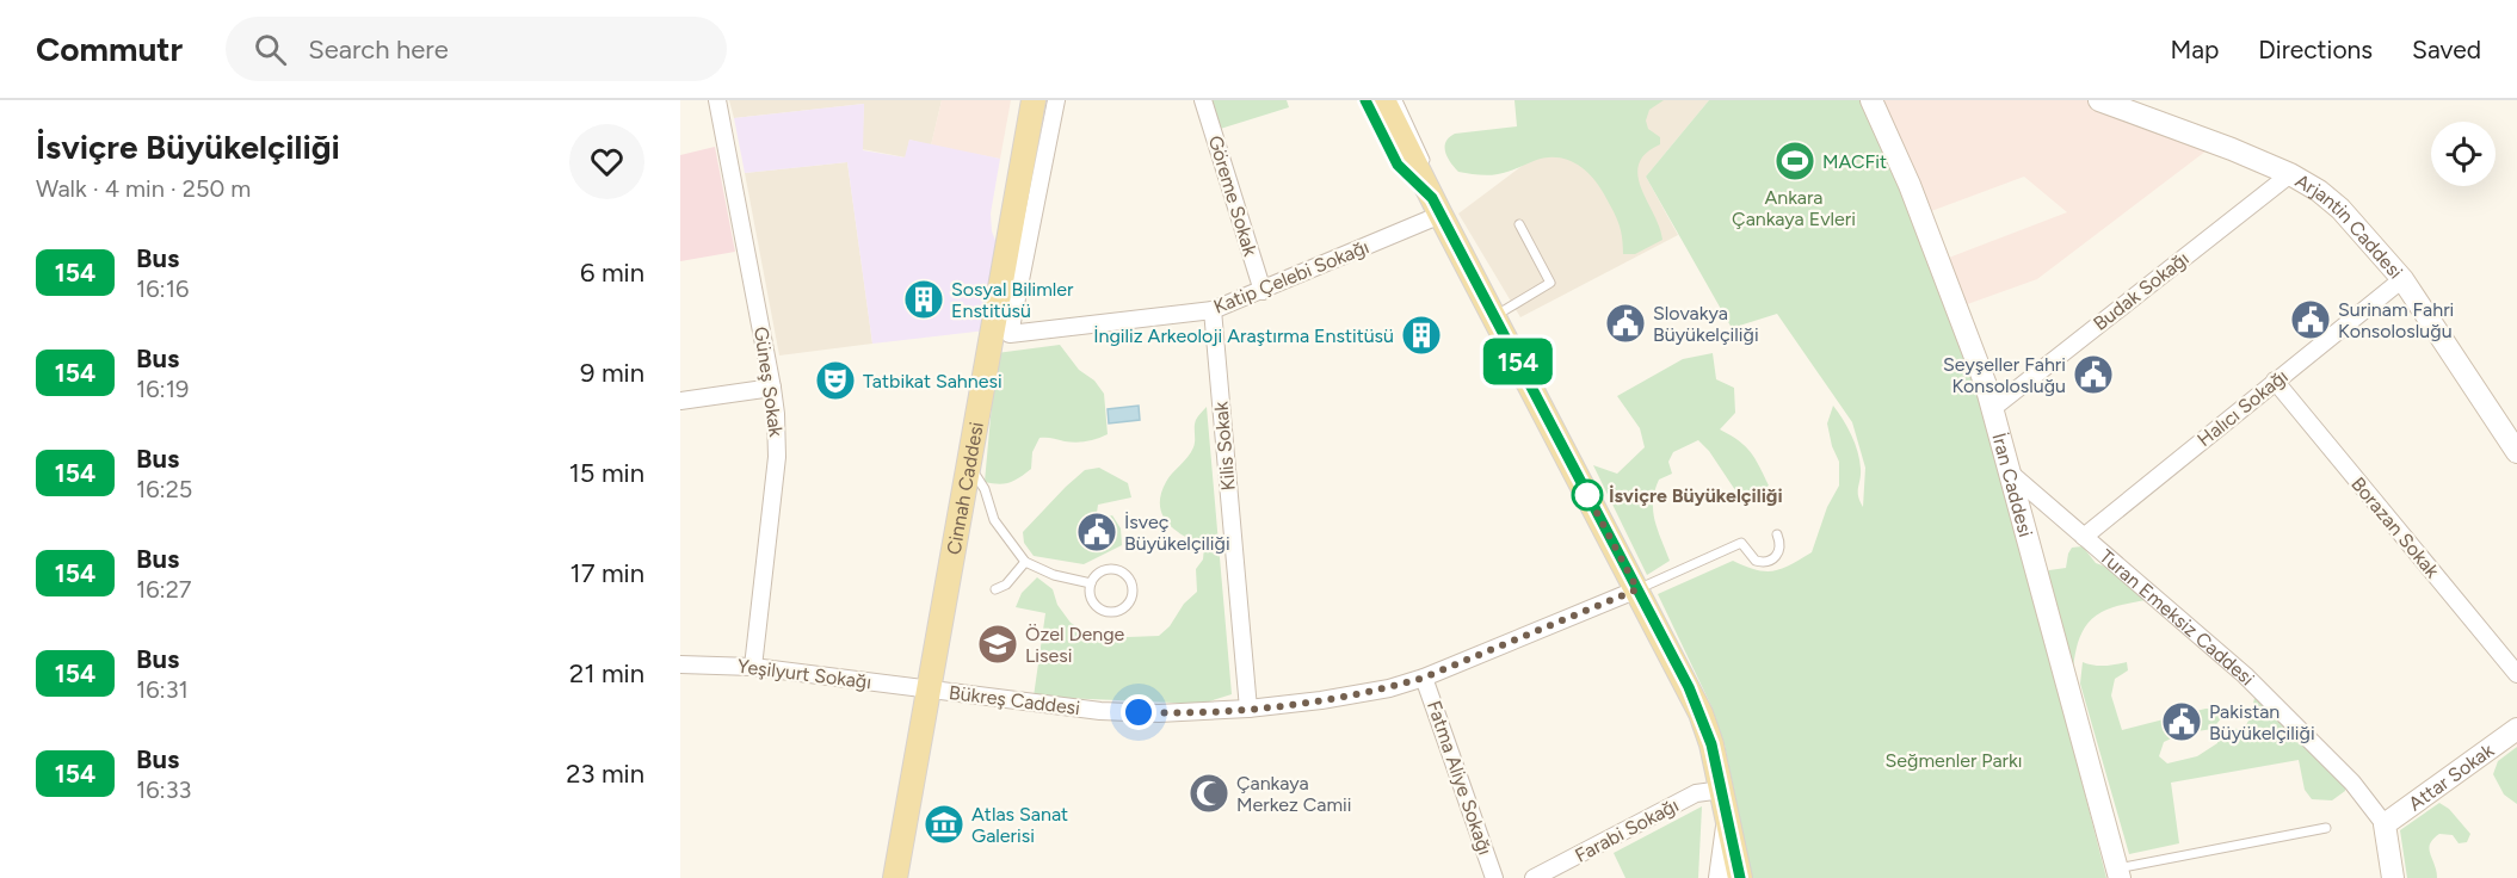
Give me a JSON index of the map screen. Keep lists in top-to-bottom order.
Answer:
{
  "streets": {
    "main road": [
      "Arjantin Caddesi",
      "İran Caddesi",
      "Cinnah Caddesi",
      "Turan Emeksiz Caddesi",
      "Attar Sokak"
    ],
    "street": [
      "Göreme Sokak",
      "Katip Çelebi Sokağı",
      "Budak Sokağı",
      "Güneş Sokak",
      "Halıcı Sokağı",
      "Kilis Sokak",
      "Borazan Sokak",
      "Yeşilyurt Sokağı",
      "Bükreş Caddesi",
      "Fatma Aliye Sokağı",
      "Farabi Sokağı"
    ]
  },
  "crossings": [
    ["Göreme Sokak", "Katip Çelebi Sokağı"],
    ["Arjantin Caddesi", "Budak Sokağı"],
    ["Arjantin Caddesi", "Halıcı Sokağı"],
    ["Katip Çelebi Sokağı", "Kilis Sokak"],
    ["Budak Sokağı", "İran Caddesi"],
    ["Güneş Sokak", "Yeşilyurt Sokağı"],
    ["Halıcı Sokağı", "Borazan Sokak"],
    ["Halıcı Sokağı", "Turan Emeksiz Caddesi"],
    ["Kilis Sokak", "Bükreş Caddesi"],
    ["İran Caddesi", "Turan Emeksiz Caddesi"],
    ["Cinnah Caddesi", "Yeşilyurt Sokağı"],
    ["Cinnah Caddesi", "Bükreş Caddesi"],
    ["Turan Emeksiz Caddesi", "Attar Sokak"],
    ["Yeşilyurt Sokağı", "Bükreş Caddesi"],
    ["Bükreş Caddesi", "Fatma Aliye Sokağı"]
  ],
  "parks": ["Ankara Çankaya Evleri", "Seğmenler Parkı"],
  "places": {
    "sports": ["MACFit"],
    "building": ["Sosyal Bilimler Enstitüsü", "İngiliz Arkeoloji Araştırma Enstitüsü"],
    "public building": [
      "Surinam Fahri Konsolosluğu",
      "Slovakya Büyükelçiliği",
      "Seyşeller Fahri Konsolosluğu",
      "İsveç Büyükelçiliği",
      "Pakistan Büyükelçiliği"
    ],
    "theatre": ["Tatbikat Sahnesi"],
    "other": ["İsviçre Büyükelçiliği"],
    "school or university": ["Özel Denge Lisesi"],
    "mosque": ["Çankaya Merkez Camii"],
    "museum": ["Atlas Sanat Galerisi"]
  },
  "lines": ["bus line 154"],
  "page": {
    "header": "Commutr",
    "search": "Search here",
    "nav": ["Map", "Directions", "Saved"],
    "heading": ["İsviçre Büyükelçiliği", "Walk · 4 min · 250 m"],
    "on_map": "154",
    "list": [
      {
        "mark": "154",
        "name": "Bus",
        "note": "16:16",
        "value": "6 min"
      },
      {
        "mark": "154",
        "name": "Bus",
        "note": "16:19",
        "value": "9 min"
      },
      {
        "mark": "154",
        "name": "Bus",
        "note": "16:25",
        "value": "15 min"
      },
      {
        "mark": "154",
        "name": "Bus",
        "note": "16:27",
        "value": "17 min"
      },
      {
        "mark": "154",
        "name": "Bus",
        "note": "16:31",
        "value": "21 min"
      },
      {
        "mark": "154",
        "name": "Bus",
        "note": "16:33",
        "value": "23 min"
      }
    ]
  }
}
